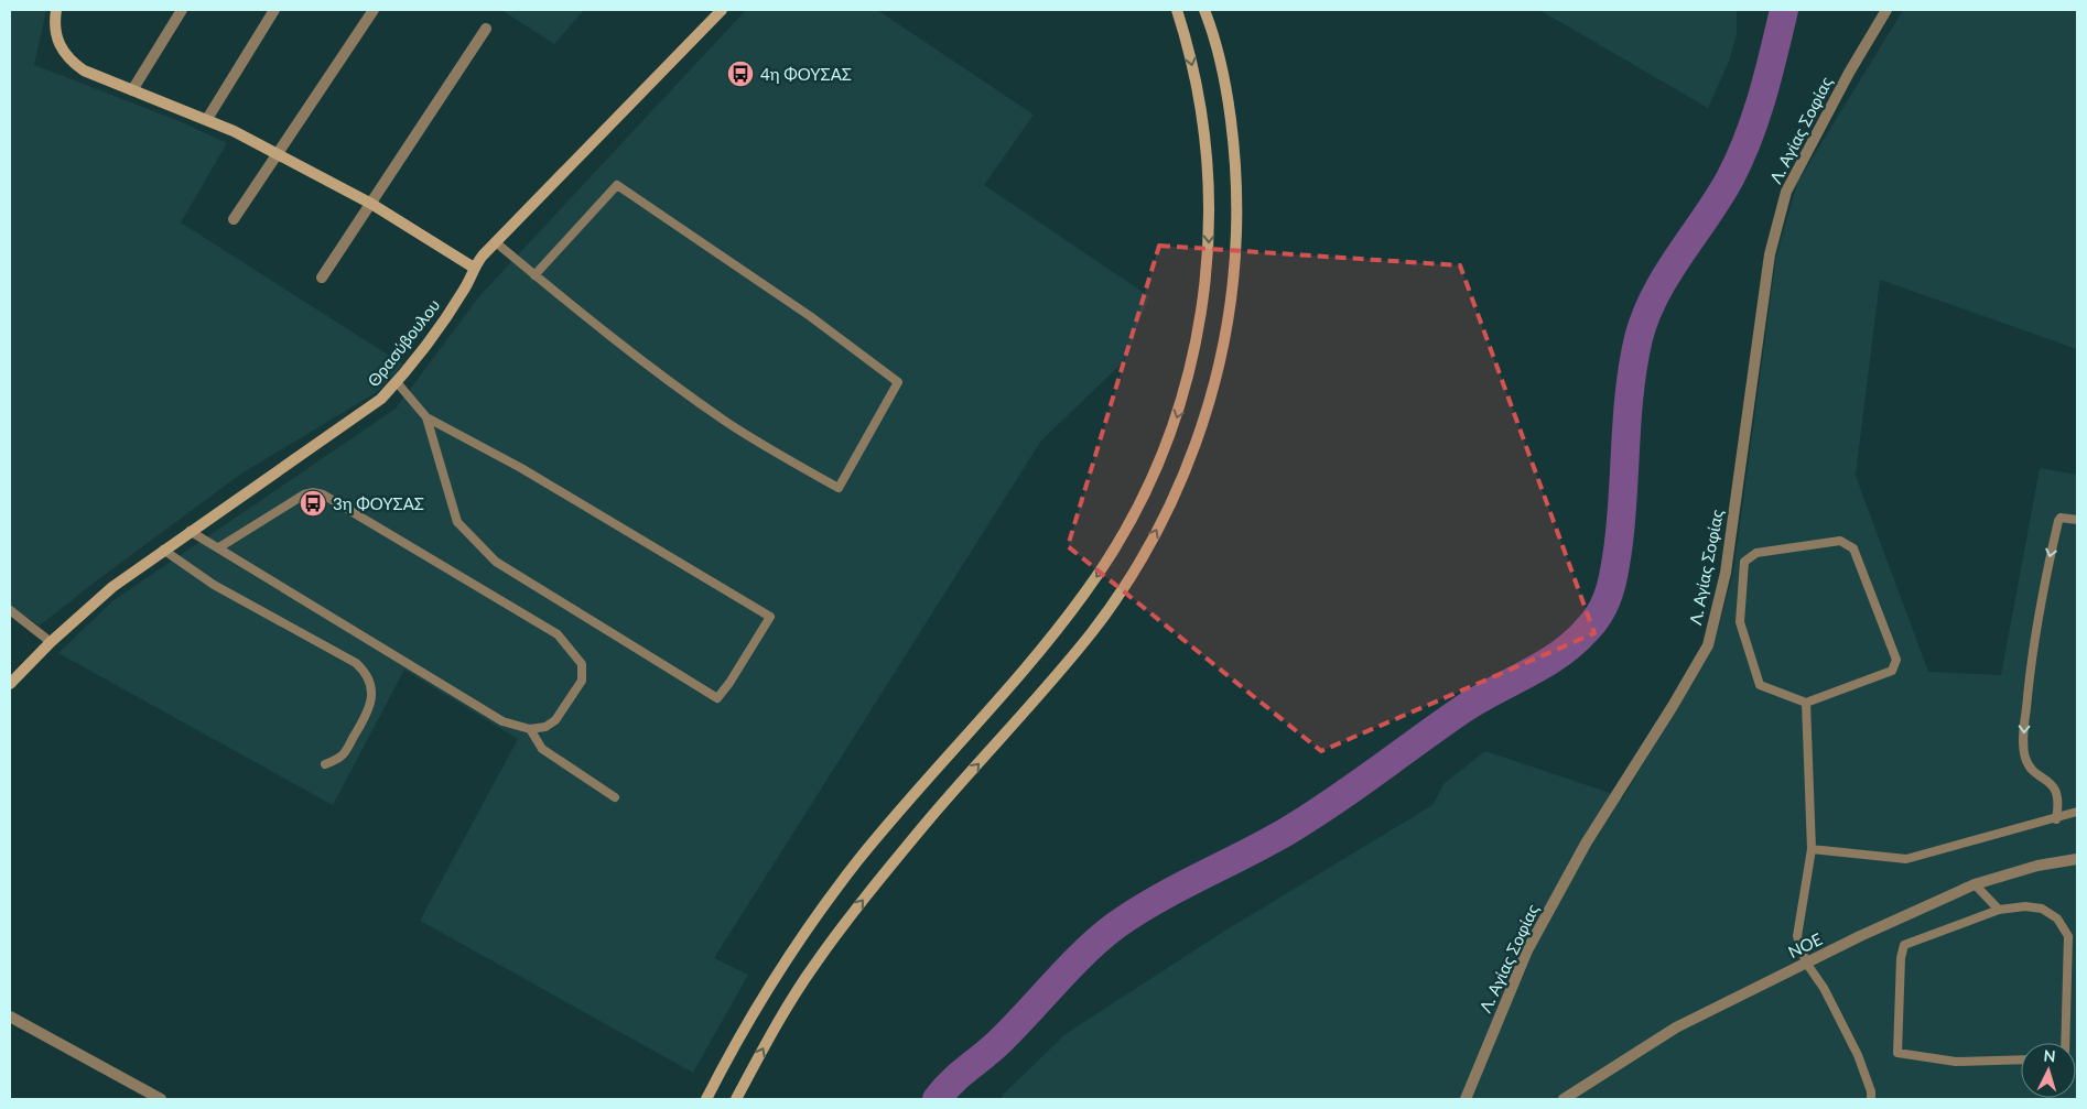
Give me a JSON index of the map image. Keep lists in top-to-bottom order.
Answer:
{
  "streets": {
    "street": ["Λ. Αγίας Σοφίας", "Θρασύβουλου", "NOE"]
  },
  "places": {
    "bus stop": ["4η ΦΟΥΣΑΣ", "3η ΦΟΥΣΑΣ"]
  },
  "north": "top"
}
